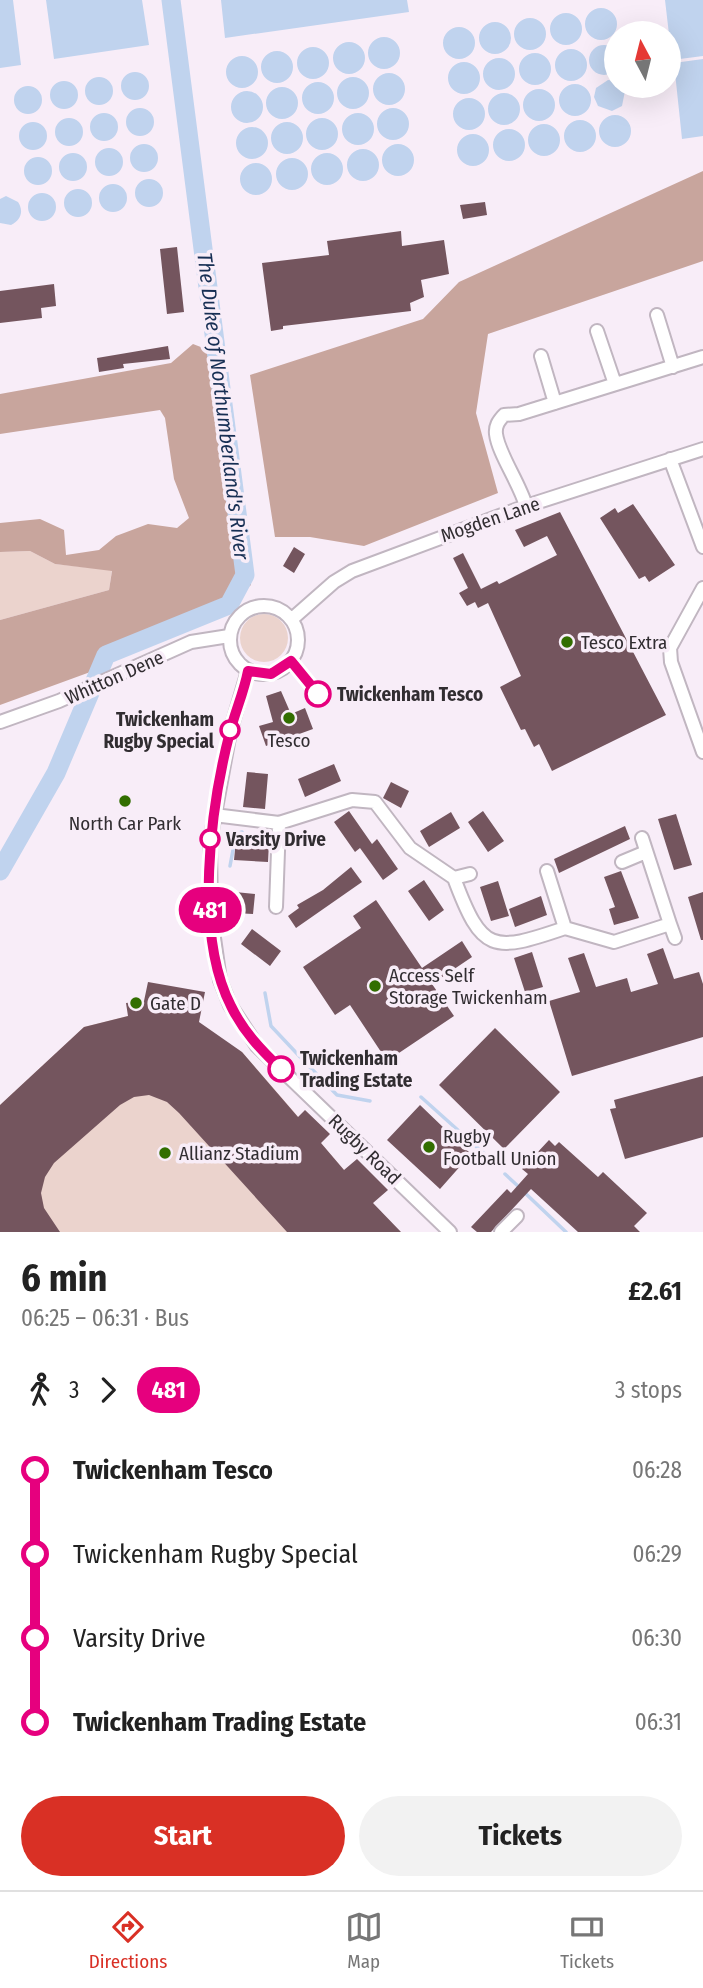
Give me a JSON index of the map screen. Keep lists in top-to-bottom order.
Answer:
{
  "streets": {
    "street": ["Mogden Lane", "Whitton Dene", "Rugby Road"]
  },
  "crossings": [
    ["Mogden Lane", "Whitton Dene"],
    ["Mogden Lane", "Rugby Road"],
    ["Whitton Dene", "Rugby Road"]
  ],
  "water": ["The Duke of Northumberland's River"],
  "places": [
    "Tesco Extra",
    "Twickenham Tesco",
    "Tesco",
    "Twickenham Rugby Special",
    "North Car Park",
    "Varsity Drive",
    "Access Self Storage Twickenham",
    "Gate D",
    "Twickenham Trading Estate",
    "Rugby Football Union",
    "Allianz Stadium"
  ],
  "lines": ["bus line 481"],
  "north": "top",
  "page": {
    "on_map": "481",
    "heading": ["6 min", "06:25 – 06:31 · Bus", "£2.61"],
    "legs": ["3", "481", "3 stops"],
    "list": [
      {
        "name": "Twickenham Tesco",
        "value": "06:28"
      },
      {
        "name": "Twickenham Rugby Special",
        "value": "06:29"
      },
      {
        "name": "Varsity Drive",
        "value": "06:30"
      },
      {
        "name": "Twickenham Trading Estate",
        "value": "06:31"
      }
    ],
    "buttons": ["Start", "Tickets"],
    "tabs": ["Directions", "Map", "Tickets"]
  }
}
